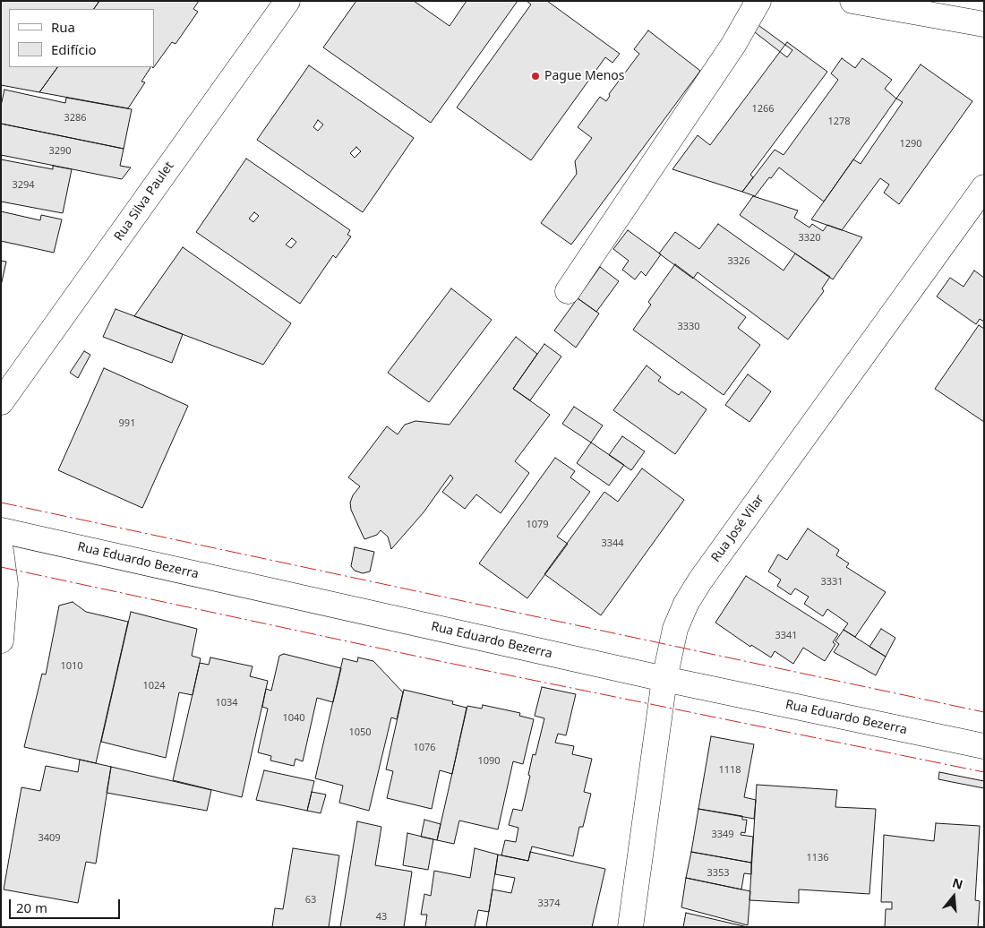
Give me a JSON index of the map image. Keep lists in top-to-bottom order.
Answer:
{
  "streets": {
    "street": ["Rua Silva Paulet", "Rua José Vilar", "Rua Eduardo Bezerra"]
  },
  "crossings": [
    ["Rua José Vilar", "Rua Eduardo Bezerra"]
  ],
  "places": ["Pague Menos"],
  "house_numbers": [
    "1266",
    "3286",
    "1278",
    "1290",
    "3290",
    "3294",
    "3320",
    "3326",
    "3330",
    "991",
    "1079",
    "3344",
    "3331",
    "3341",
    "1010",
    "1024",
    "1034",
    "1040",
    "1050",
    "1076",
    "1090",
    "1118",
    "3349",
    "3409",
    "1136",
    "3353",
    "63",
    "3374",
    "43"
  ],
  "legend": ["Rua", "Edifício"],
  "scale_bar": "20 m",
  "north": "top"
}
